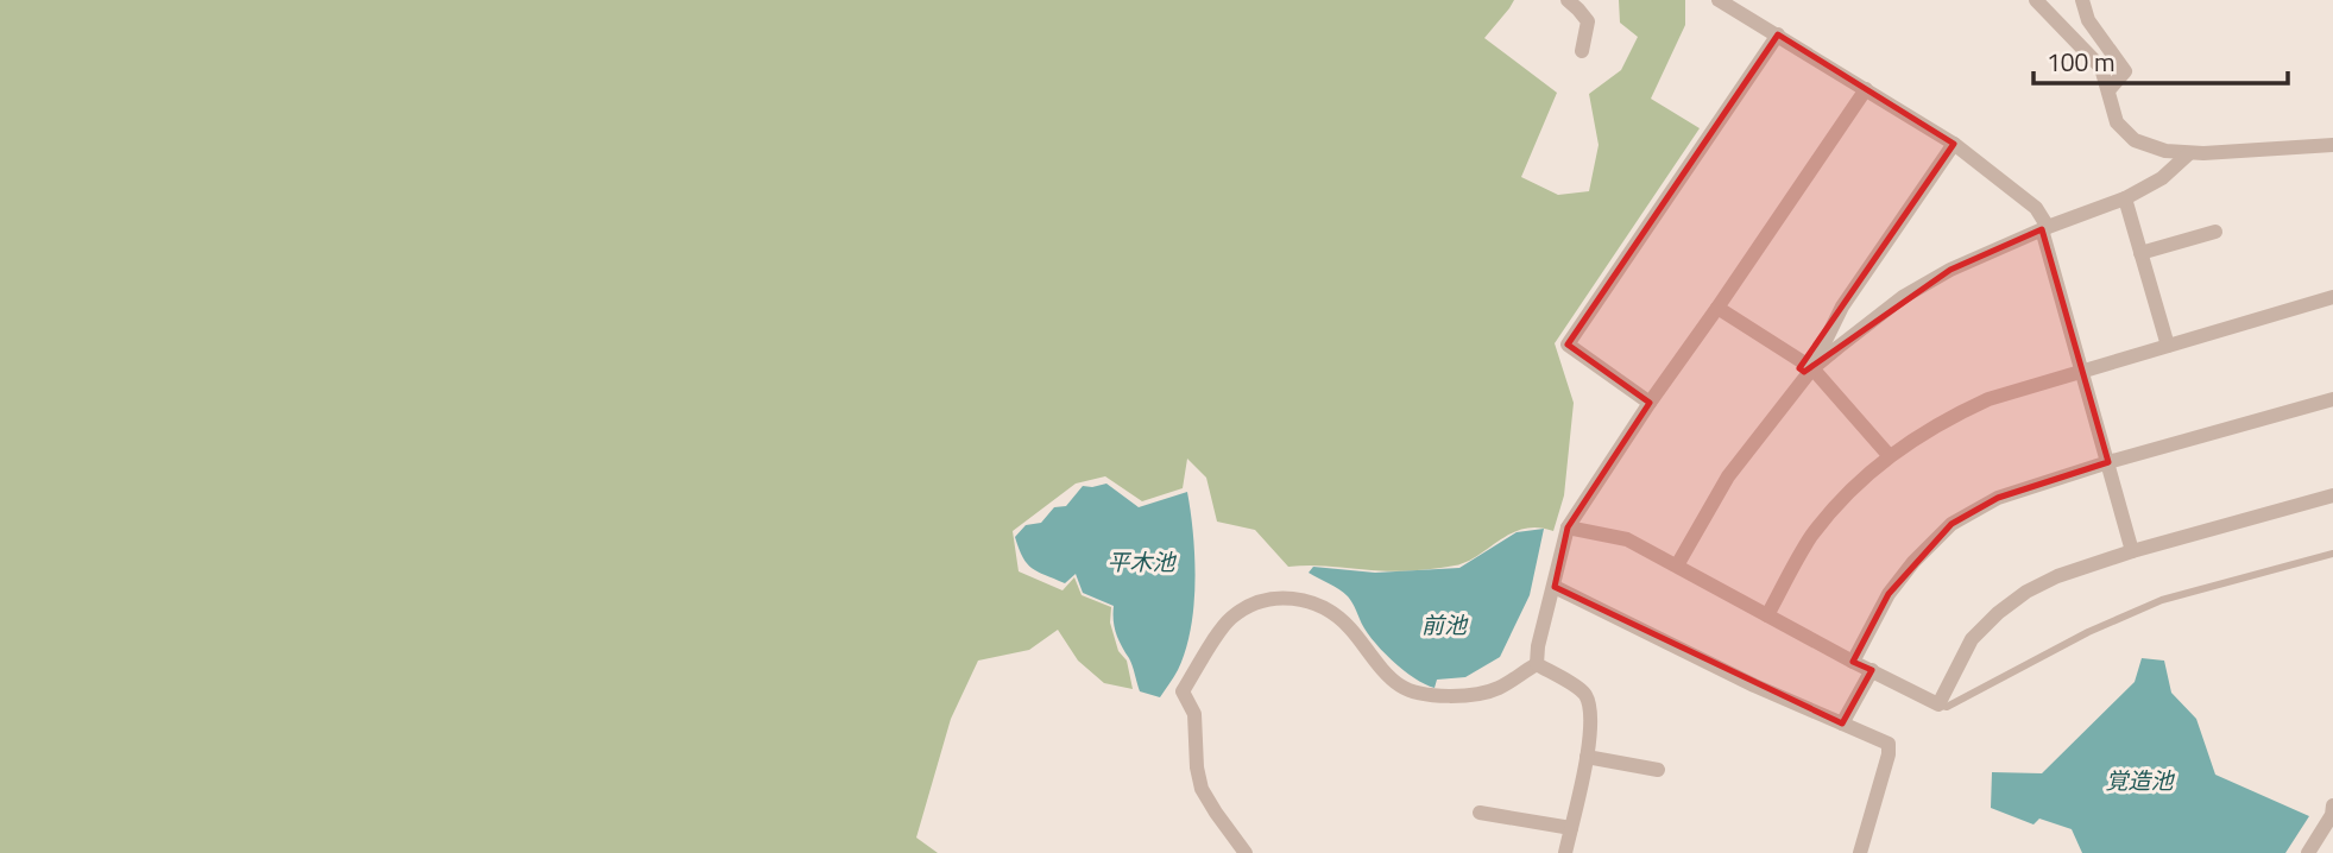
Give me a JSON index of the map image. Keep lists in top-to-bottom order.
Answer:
{
  "water": ["平木池", "前池", "覚造池"],
  "scale_bar": "100 m"
}
